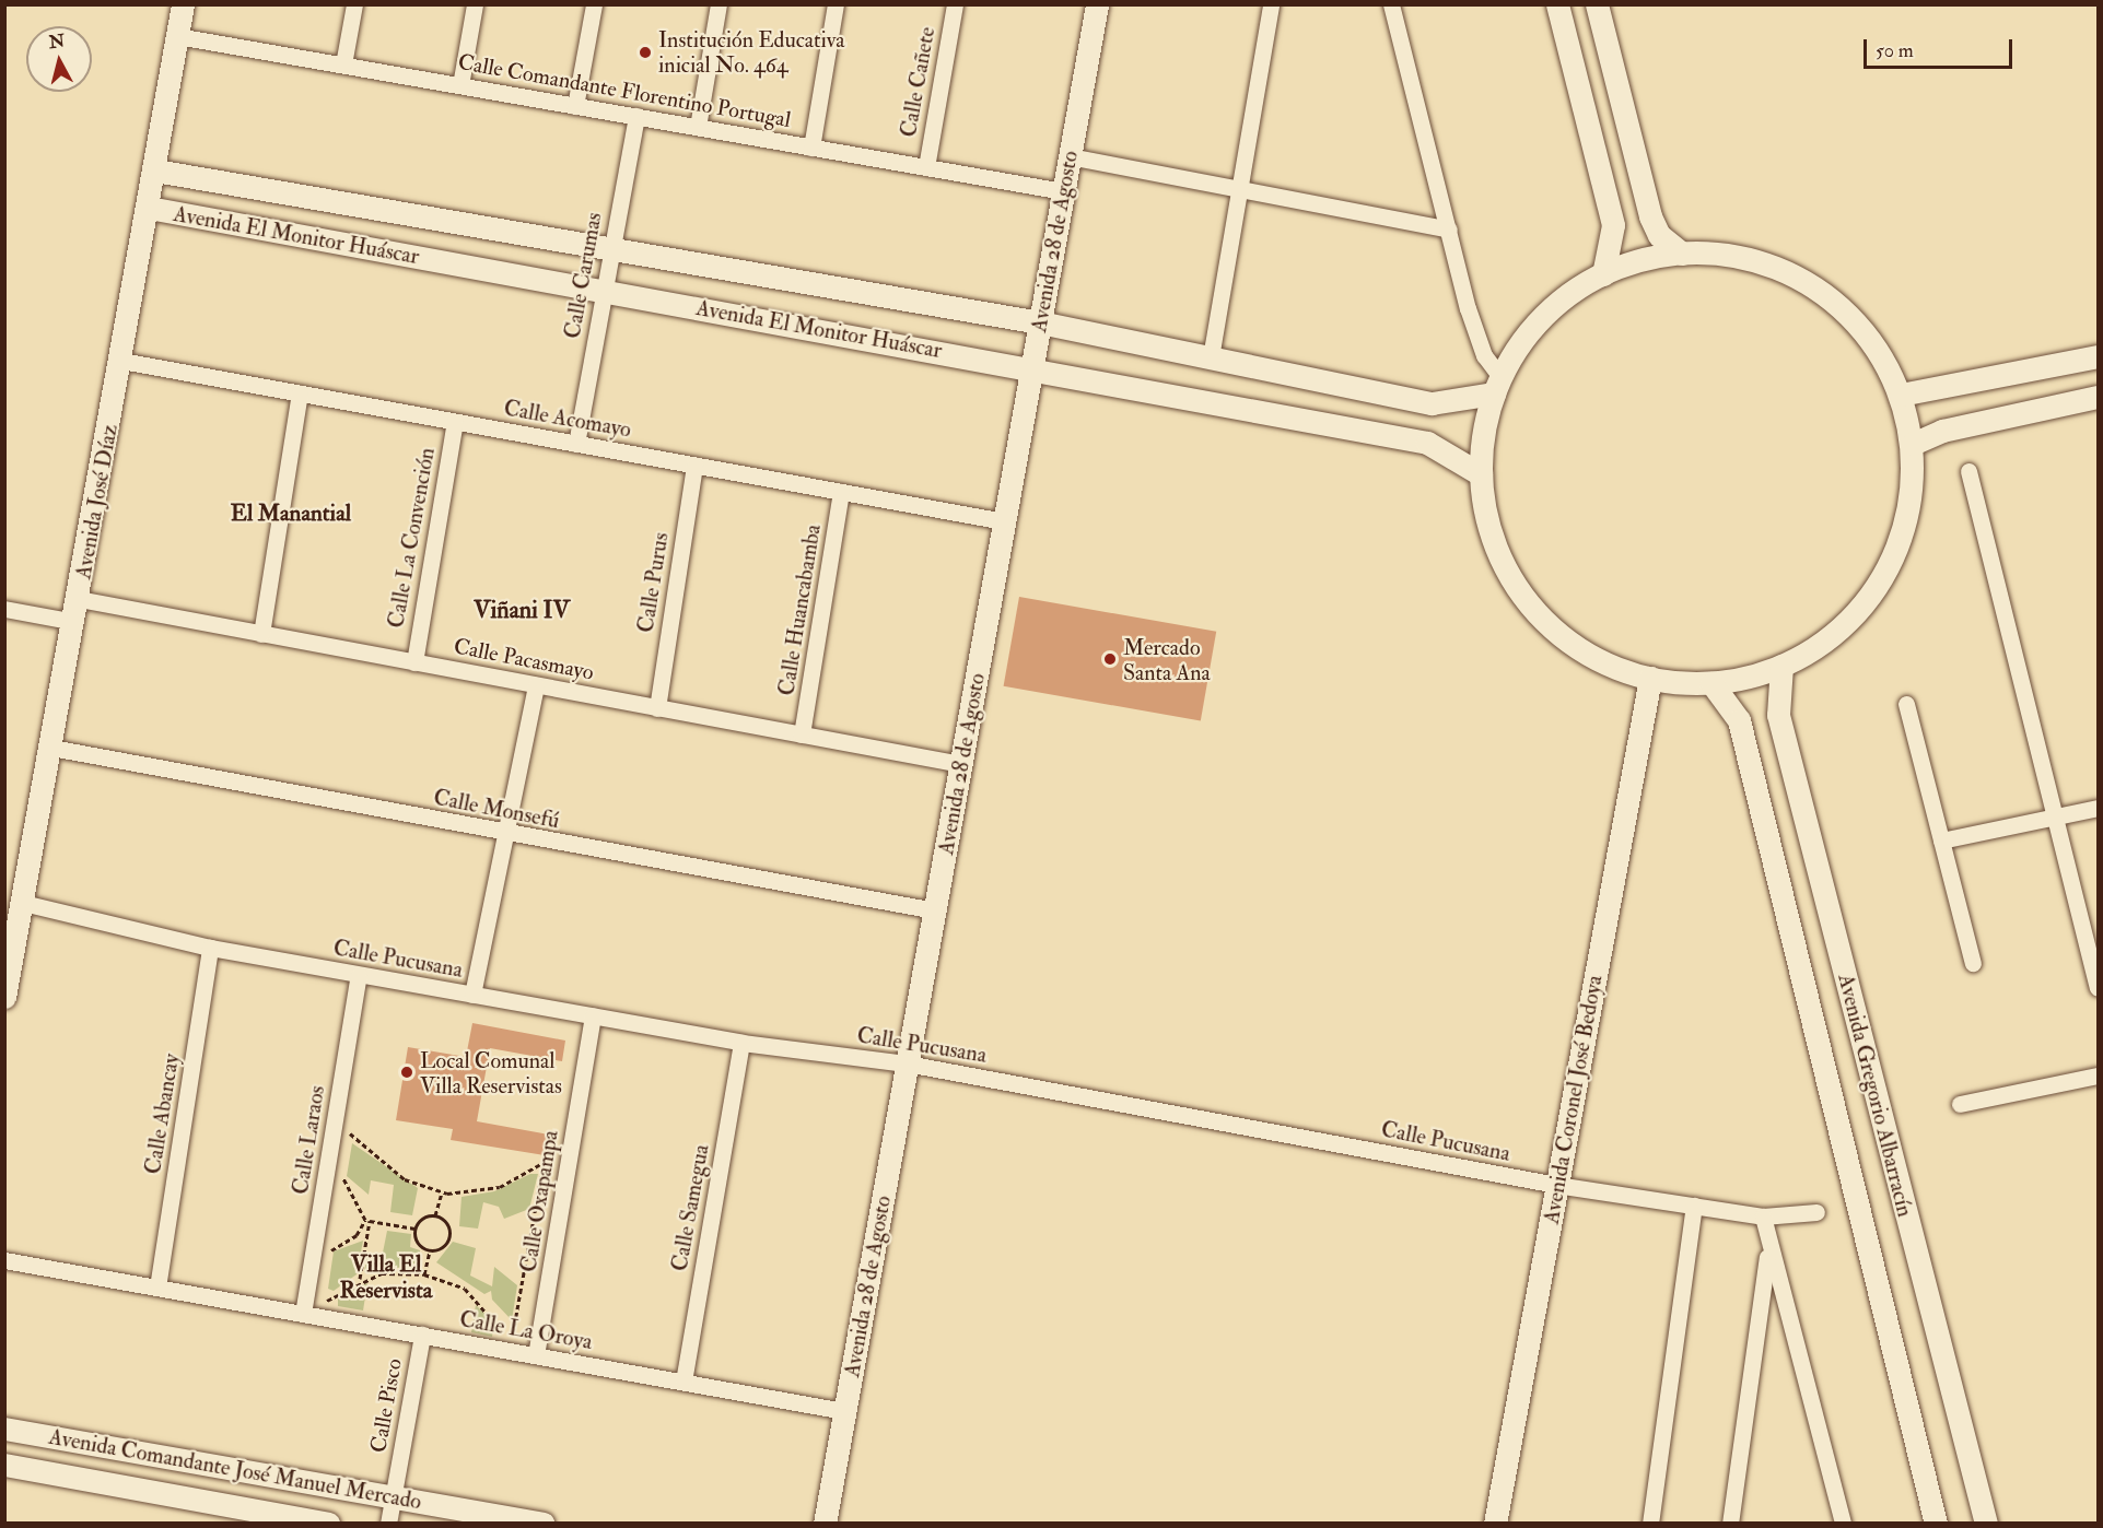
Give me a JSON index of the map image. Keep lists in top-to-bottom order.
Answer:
{
  "streets": {
    "street": [
      "Calle Cañete",
      "Calle Comandante Florentino Portugal",
      "Avenida El Monitor Huáscar",
      "Avenida 28 de Agosto",
      "Calle Carumas",
      "Calle Acomayo",
      "Avenida José Díaz",
      "Calle La Convención",
      "Calle Purus",
      "Calle Huancabamba",
      "Calle Pacasmayo",
      "Calle Monsefú",
      "Calle Pucusana",
      "Avenida Gregorio Albarracín",
      "Avenida Coronel José Bedoya",
      "Calle Abancay",
      "Calle Laraos",
      "Calle Oxapampa",
      "Calle Samegua",
      "Calle La Oroya",
      "Calle Pisco",
      "Avenida Comandante José Manuel Mercado"
    ]
  },
  "crossings": [
    ["Calle Cañete", "Calle Comandante Florentino Portugal"],
    ["Calle Comandante Florentino Portugal", "Avenida 28 de Agosto"],
    ["Calle Comandante Florentino Portugal", "Calle Carumas"],
    ["Calle Comandante Florentino Portugal", "Avenida José Díaz"],
    ["Avenida El Monitor Huáscar", "Avenida 28 de Agosto"],
    ["Avenida El Monitor Huáscar", "Calle Carumas"],
    ["Avenida El Monitor Huáscar", "Avenida José Díaz"],
    ["Avenida 28 de Agosto", "Calle Acomayo"],
    ["Avenida 28 de Agosto", "Calle Pacasmayo"],
    ["Avenida 28 de Agosto", "Calle Monsefú"],
    ["Avenida 28 de Agosto", "Calle Pucusana"],
    ["Avenida 28 de Agosto", "Calle La Oroya"],
    ["Calle Carumas", "Calle Acomayo"],
    ["Calle Acomayo", "Avenida José Díaz"],
    ["Calle Acomayo", "Calle La Convención"],
    ["Calle Acomayo", "Calle Purus"],
    ["Calle Acomayo", "Calle Huancabamba"],
    ["Avenida José Díaz", "Calle Pacasmayo"],
    ["Avenida José Díaz", "Calle Monsefú"],
    ["Avenida José Díaz", "Calle Pucusana"],
    ["Calle La Convención", "Calle Pacasmayo"],
    ["Calle Purus", "Calle Pacasmayo"],
    ["Calle Huancabamba", "Calle Pacasmayo"],
    ["Calle Pucusana", "Avenida Coronel José Bedoya"],
    ["Calle Pucusana", "Calle Abancay"],
    ["Calle Pucusana", "Calle Laraos"],
    ["Calle Pucusana", "Calle Oxapampa"],
    ["Calle Pucusana", "Calle Samegua"],
    ["Calle Abancay", "Calle La Oroya"],
    ["Calle Laraos", "Calle La Oroya"],
    ["Calle Oxapampa", "Calle La Oroya"],
    ["Calle Samegua", "Calle La Oroya"],
    ["Calle La Oroya", "Calle Pisco"],
    ["Calle Pisco", "Avenida Comandante José Manuel Mercado"]
  ],
  "districts": ["El Manantial", "Viñani IV", "Villa El Reservista"],
  "places": ["Institución Educativa inicial No. 464", "Mercado Santa Ana", "Local Comunal Villa Reservistas"],
  "scale_bar": "50 m",
  "north": "top"
}
